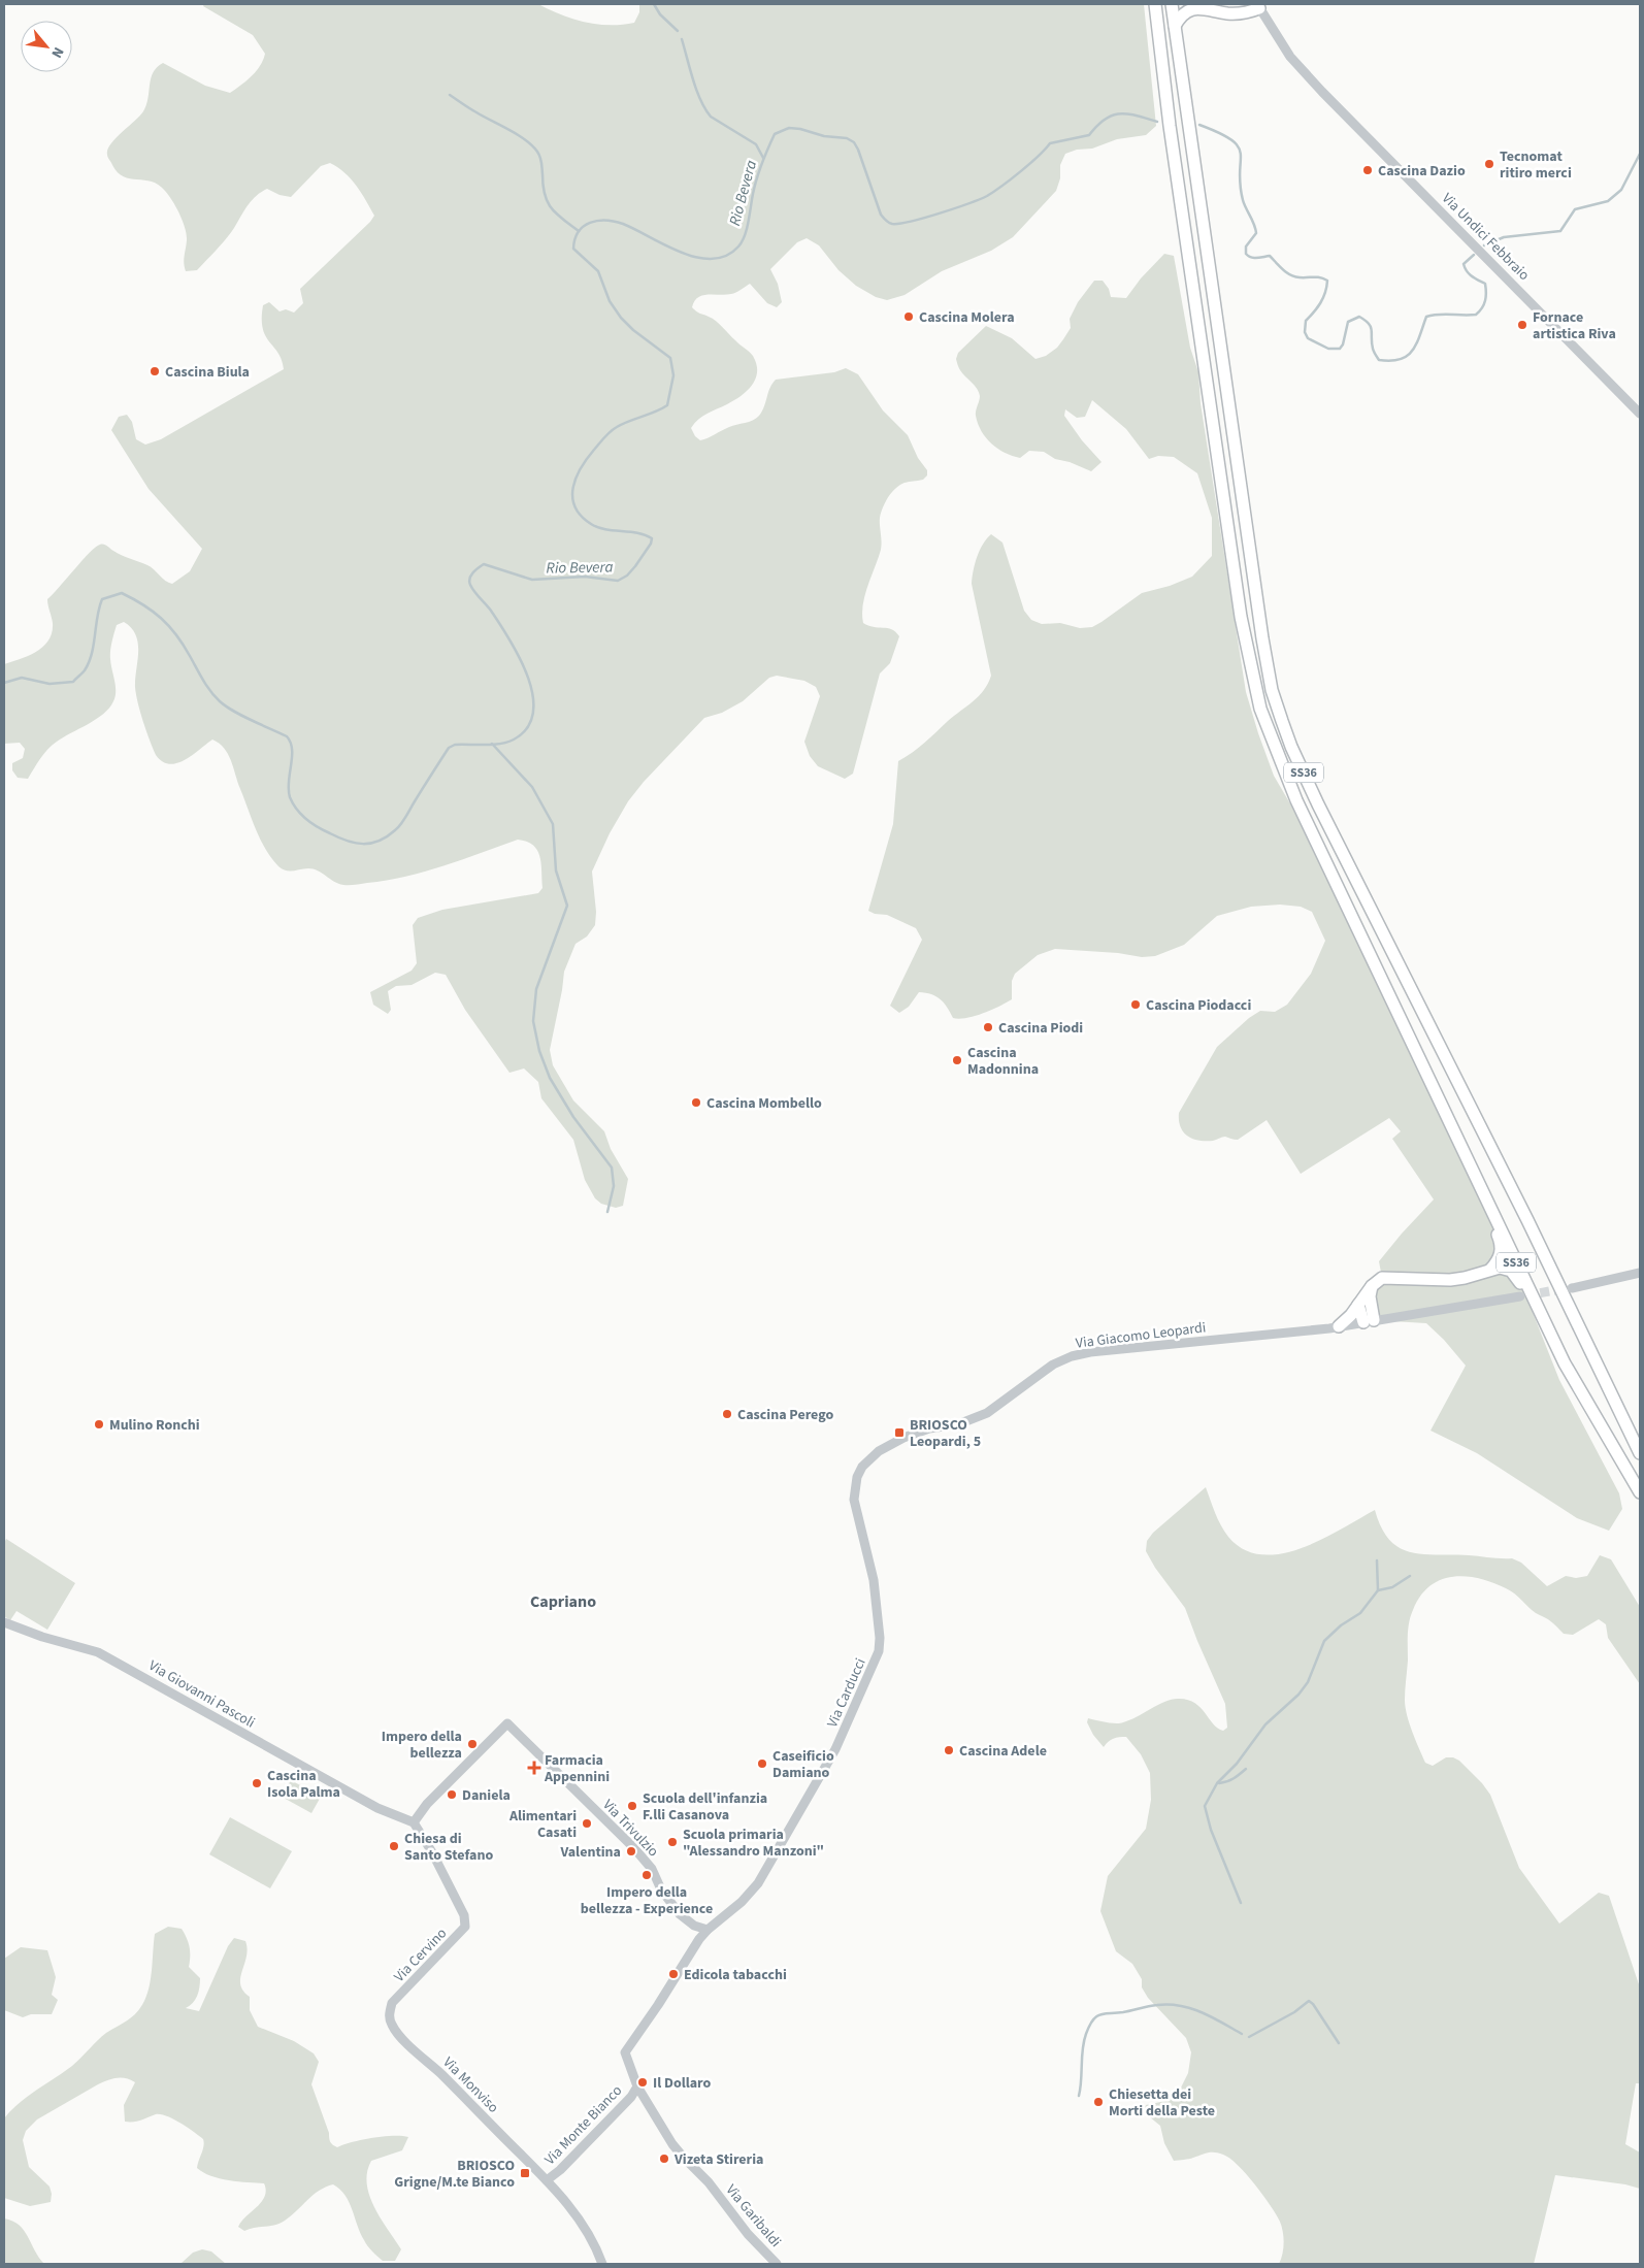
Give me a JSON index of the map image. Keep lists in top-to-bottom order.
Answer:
{
  "streets": {
    "highway": ["SS36"],
    "street": [
      "Via Undici Febbraio",
      "Via Giacomo Leopardi",
      "Via Carducci",
      "Via Giovanni Pascoli",
      "Via Trivulzio",
      "Via Cervino",
      "Via Monviso",
      "Via Monte Bianco",
      "Via Garibaldi"
    ]
  },
  "crossings": [
    ["Via Giacomo Leopardi", "Via Carducci"],
    ["Via Carducci", "Via Trivulzio"],
    ["Via Carducci", "Via Garibaldi"],
    ["Via Giovanni Pascoli", "Via Trivulzio"],
    ["Via Giovanni Pascoli", "Via Cervino"],
    ["Via Trivulzio", "Via Cervino"],
    ["Via Cervino", "Via Monviso"],
    ["Via Monviso", "Via Monte Bianco"],
    ["Via Monte Bianco", "Via Garibaldi"]
  ],
  "districts": ["Capriano"],
  "water": ["Rio Bevera"],
  "places": {
    "other": [
      "Tecnomat ritiro merci",
      "Cascina Dazio",
      "Cascina Molera",
      "Fornace artistica Riva",
      "Cascina Biula",
      "Cascina Piodacci",
      "Cascina Piodi",
      "Cascina Madonnina",
      "Cascina Mombello",
      "Cascina Perego",
      "Mulino Ronchi",
      "Impero della bellezza",
      "Cascina Adele",
      "Caseificio Damiano",
      "Cascina Isola Palma",
      "Daniela",
      "Scuola dell'infanzia F.lli Casanova",
      "Alimentari Casati",
      "Scuola primaria \"Alessandro Manzoni\"",
      "Chiesa di Santo Stefano",
      "Valentina",
      "Impero della bellezza - Experience",
      "Edicola tabacchi",
      "Il Dollaro",
      "Chiesetta dei Morti della Peste",
      "Vizeta Stireria"
    ],
    "transit": ["BRIOSCO Leopardi, 5", "BRIOSCO Grigne/M.te Bianco"],
    "health": ["Farmacia Appennini"]
  },
  "north": "bottom right"
}
